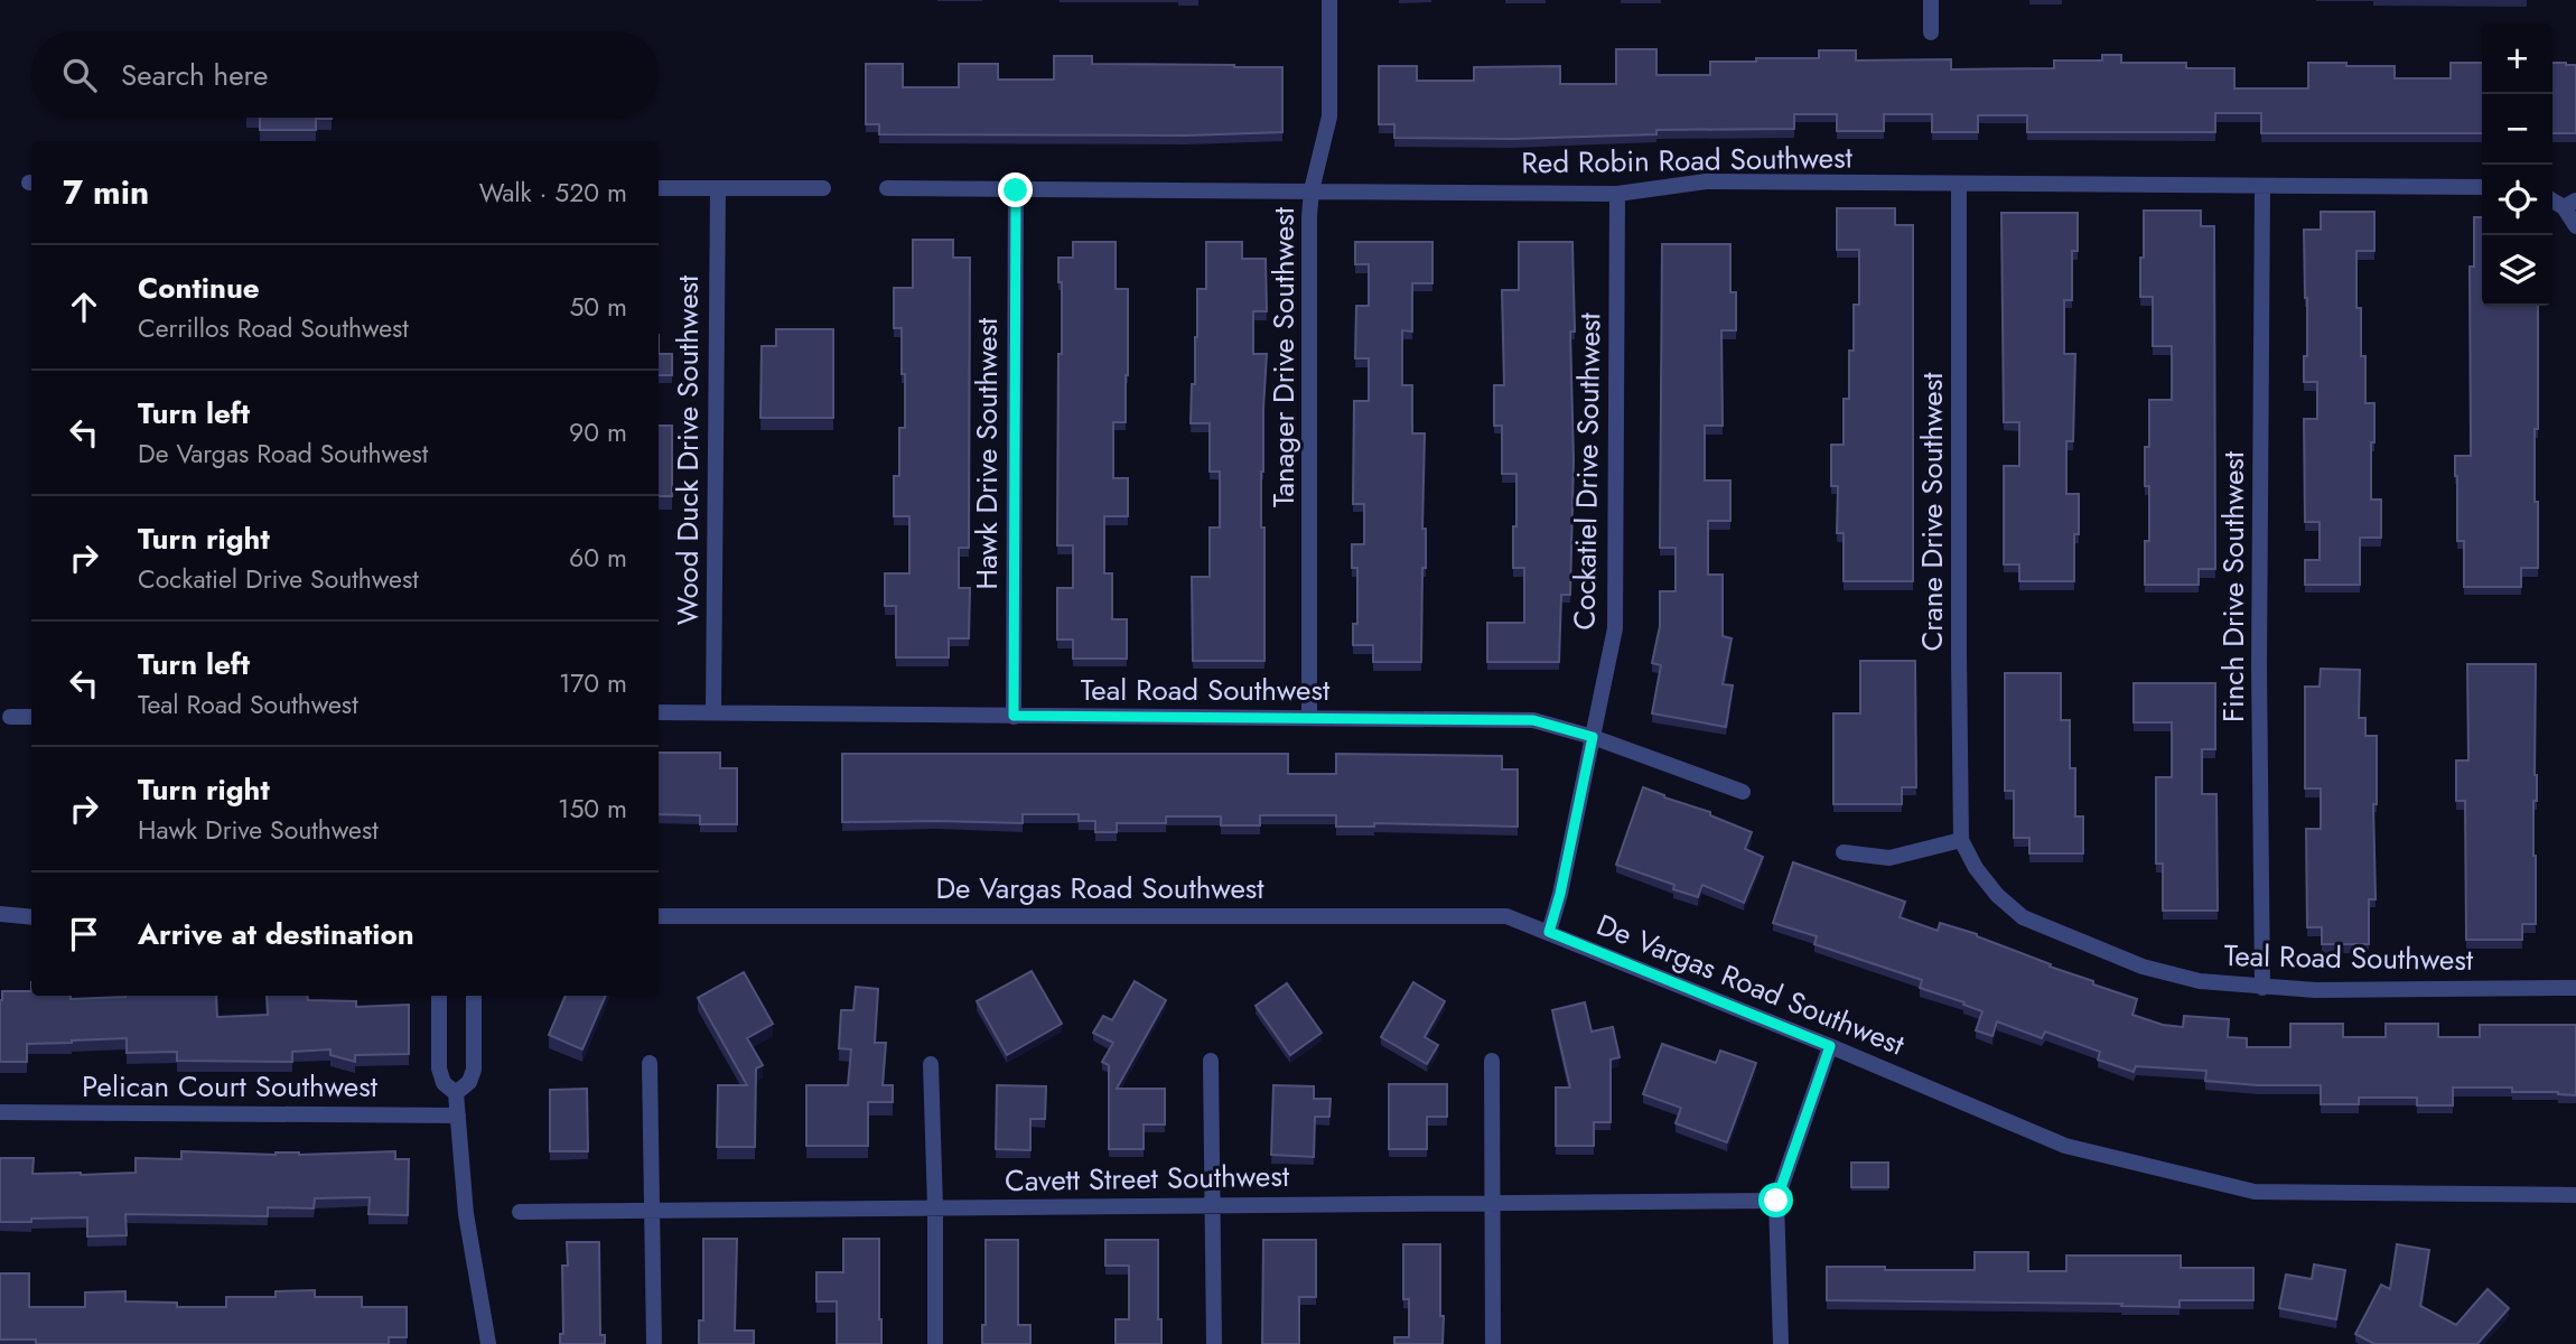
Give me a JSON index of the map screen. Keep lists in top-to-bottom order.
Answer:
{
  "streets": {
    "street": [
      "Red Robin Road Southwest",
      "Tanager Drive Southwest",
      "Wood Duck Drive Southwest",
      "Hawk Drive Southwest",
      "Cockatiel Drive Southwest",
      "Crane Drive Southwest",
      "Finch Drive Southwest",
      "Teal Road Southwest",
      "De Vargas Road Southwest",
      "Pelican Court Southwest",
      "Cavett Street Southwest"
    ]
  },
  "crossings": [
    ["Red Robin Road Southwest", "Tanager Drive Southwest"],
    ["Red Robin Road Southwest", "Hawk Drive Southwest"],
    ["Red Robin Road Southwest", "Cockatiel Drive Southwest"],
    ["Red Robin Road Southwest", "Crane Drive Southwest"],
    ["Red Robin Road Southwest", "Finch Drive Southwest"],
    ["Tanager Drive Southwest", "Teal Road Southwest"],
    ["Wood Duck Drive Southwest", "Teal Road Southwest"],
    ["Hawk Drive Southwest", "Teal Road Southwest"],
    ["Cockatiel Drive Southwest", "Teal Road Southwest"],
    ["Cockatiel Drive Southwest", "De Vargas Road Southwest"],
    ["Crane Drive Southwest", "Teal Road Southwest"],
    ["Finch Drive Southwest", "Teal Road Southwest"]
  ],
  "page": {
    "map_buttons": ["+", "−"],
    "search": "Search here",
    "heading": ["7 min", "Walk · 520 m"],
    "list": [
      ["Continue", "Cerrillos Road Southwest", "50 m"],
      ["Turn left", "De Vargas Road Southwest", "90 m"],
      ["Turn right", "Cockatiel Drive Southwest", "60 m"],
      ["Turn left", "Teal Road Southwest", "170 m"],
      ["Turn right", "Hawk Drive Southwest", "150 m"],
      "Arrive at destination"
    ]
  }
}
